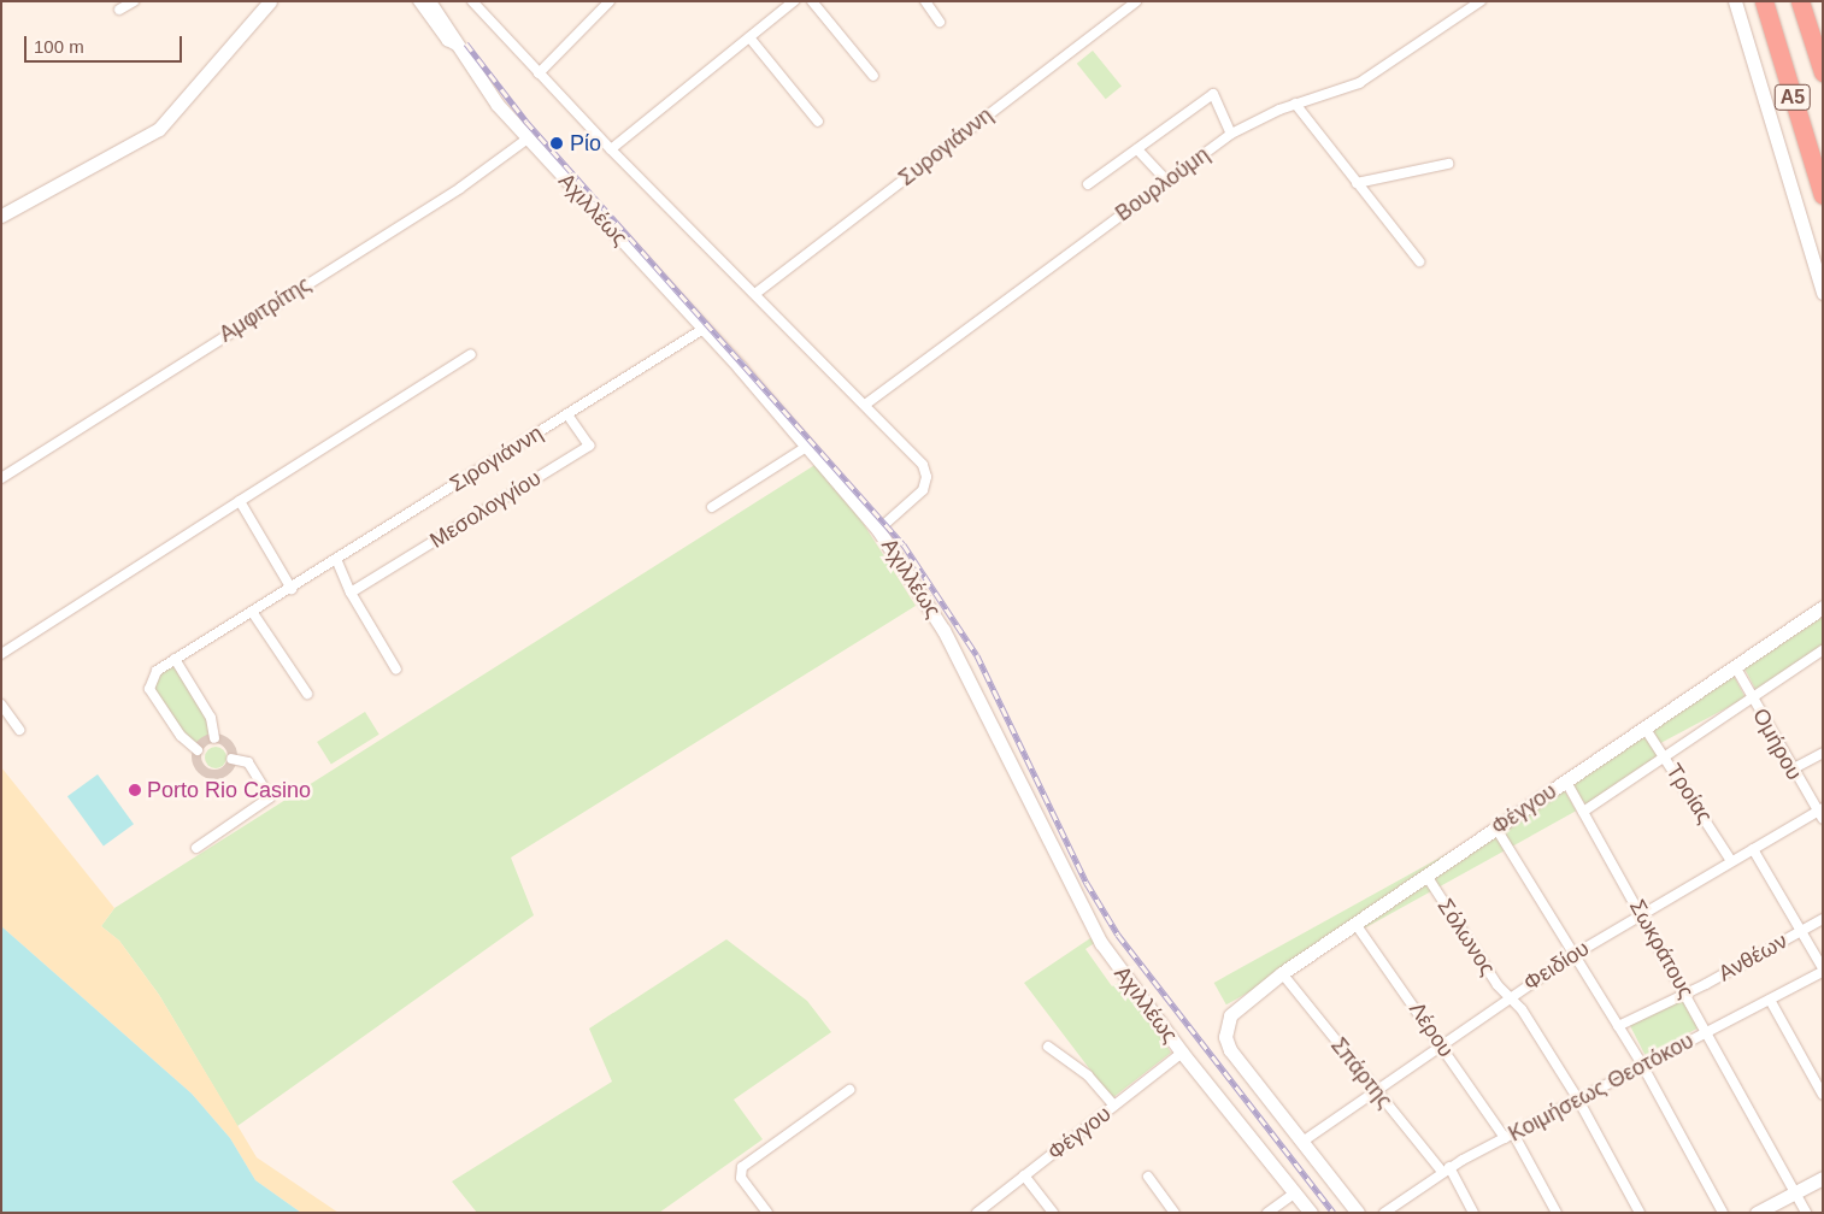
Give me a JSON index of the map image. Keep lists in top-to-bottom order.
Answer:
{
  "streets": {
    "highway": ["Α5"],
    "street": [
      "Συρογιάννη",
      "Βουρλούμη",
      "Αχιλλέως",
      "Αμφιτρίτης",
      "Σιρογιάννη",
      "Μεσολογγίου",
      "Ομήρου",
      "Τροίας",
      "Φέγγου",
      "Σόλωνος",
      "Σωκράτους",
      "Ανθέων",
      "Φειδίου",
      "Λέρου",
      "Σπάρτης",
      "Κοιμήσεως Θεοτόκου"
    ]
  },
  "crossings": [
    ["Αχιλλέως", "Αμφιτρίτης"],
    ["Αχιλλέως", "Σιρογιάννη"],
    ["Αχιλλέως", "Φέγγου"],
    ["Σιρογιάννη", "Μεσολογγίου"],
    ["Ομήρου", "Φέγγου"],
    ["Ομήρου", "Φειδίου"],
    ["Τροίας", "Φέγγου"],
    ["Τροίας", "Φειδίου"],
    ["Φέγγου", "Σόλωνος"],
    ["Φέγγου", "Σωκράτους"],
    ["Φέγγου", "Φειδίου"],
    ["Φέγγου", "Λέρου"],
    ["Φέγγου", "Σπάρτης"],
    ["Σόλωνος", "Φειδίου"],
    ["Σόλωνος", "Κοιμήσεως Θεοτόκου"],
    ["Σωκράτους", "Ανθέων"],
    ["Σωκράτους", "Φειδίου"],
    ["Σωκράτους", "Κοιμήσεως Θεοτόκου"],
    ["Φειδίου", "Λέρου"],
    ["Φειδίου", "Σπάρτης"],
    ["Λέρου", "Κοιμήσεως Θεοτόκου"],
    ["Σπάρτης", "Κοιμήσεως Θεοτόκου"]
  ],
  "places": ["Ρίο", "Porto Rio Casino"],
  "scale_bar": "100 m"
}
